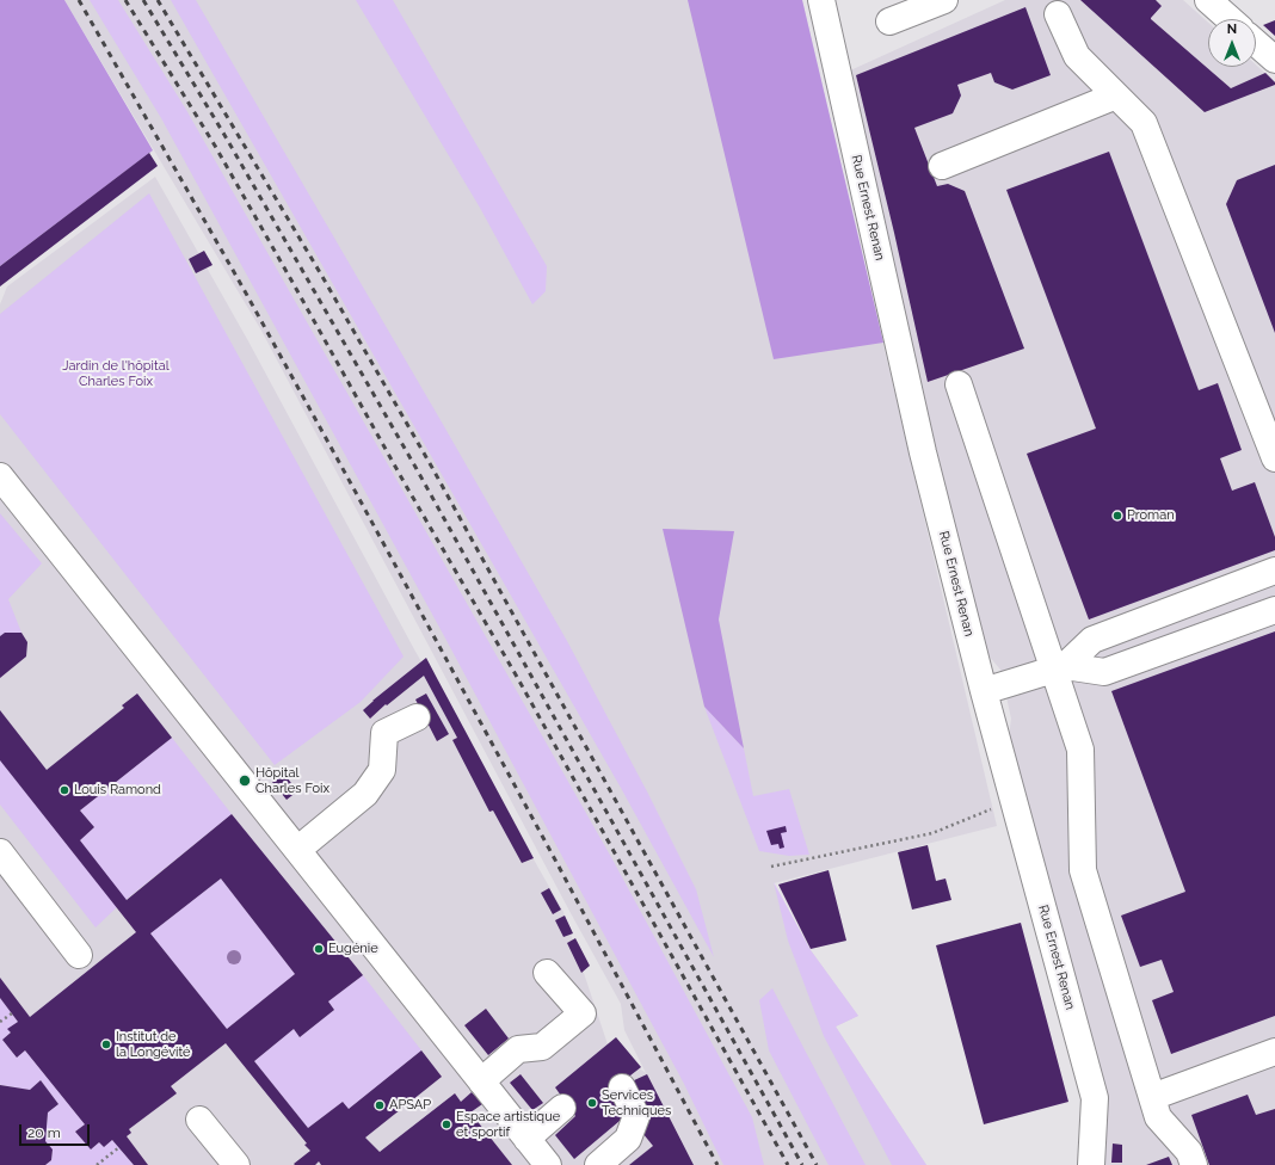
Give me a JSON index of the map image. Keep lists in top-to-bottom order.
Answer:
{
  "streets": {
    "street": ["Rue Ernest Renan"]
  },
  "parks": ["Jardin de l'hôpital Charles Foix"],
  "places": [
    "Proman",
    "Hôpital Charles Foix",
    "Louis Ramond",
    "Eugénie",
    "Institut de la Longévité",
    "Services Techniques",
    "APSAP",
    "Espace artistique et sportif"
  ],
  "scale_bar": "20 m",
  "north": "top"
}
